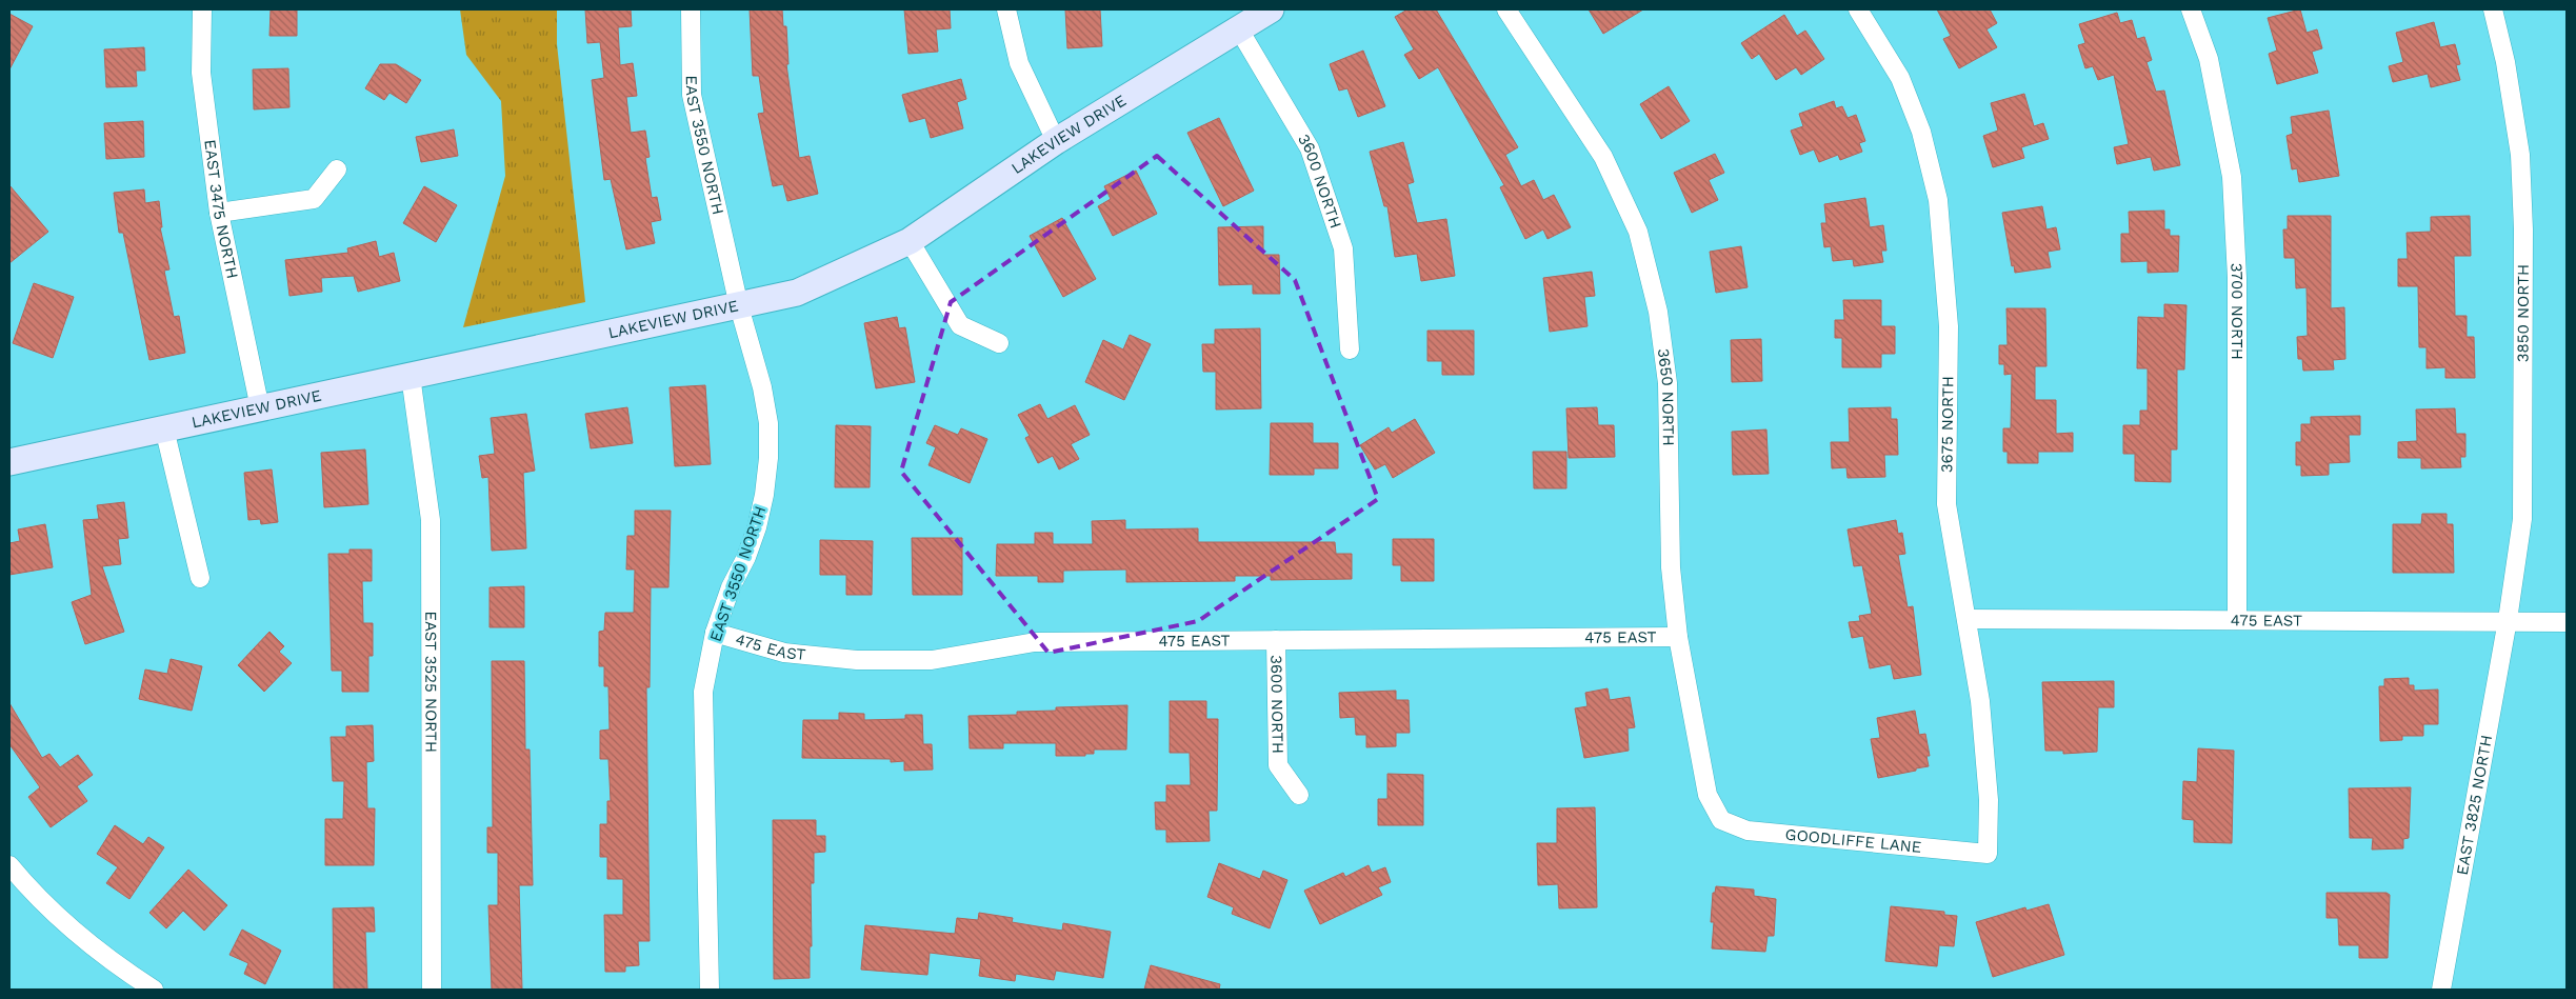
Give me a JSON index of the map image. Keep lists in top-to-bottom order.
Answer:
{
  "streets": {
    "street": [
      "LAKEVIEW DRIVE",
      "EAST 3550 NORTH",
      "3600 NORTH",
      "EAST 3475 NORTH",
      "3700 NORTH",
      "3850 NORTH",
      "3650 NORTH",
      "3675 NORTH",
      "475 EAST",
      "EAST 3525 NORTH",
      "EAST 3825 NORTH",
      "GOODLIFFE LANE"
    ]
  },
  "crossings": [
    ["LAKEVIEW DRIVE", "EAST 3550 NORTH"],
    ["LAKEVIEW DRIVE", "3600 NORTH"],
    ["LAKEVIEW DRIVE", "EAST 3475 NORTH"],
    ["LAKEVIEW DRIVE", "EAST 3525 NORTH"],
    ["EAST 3550 NORTH", "475 EAST"],
    ["3600 NORTH", "475 EAST"],
    ["3700 NORTH", "475 EAST"],
    ["3850 NORTH", "475 EAST"],
    ["3850 NORTH", "EAST 3825 NORTH"],
    ["3650 NORTH", "475 EAST"],
    ["3650 NORTH", "GOODLIFFE LANE"],
    ["3675 NORTH", "475 EAST"],
    ["3675 NORTH", "GOODLIFFE LANE"],
    ["475 EAST", "EAST 3825 NORTH"]
  ]
}
